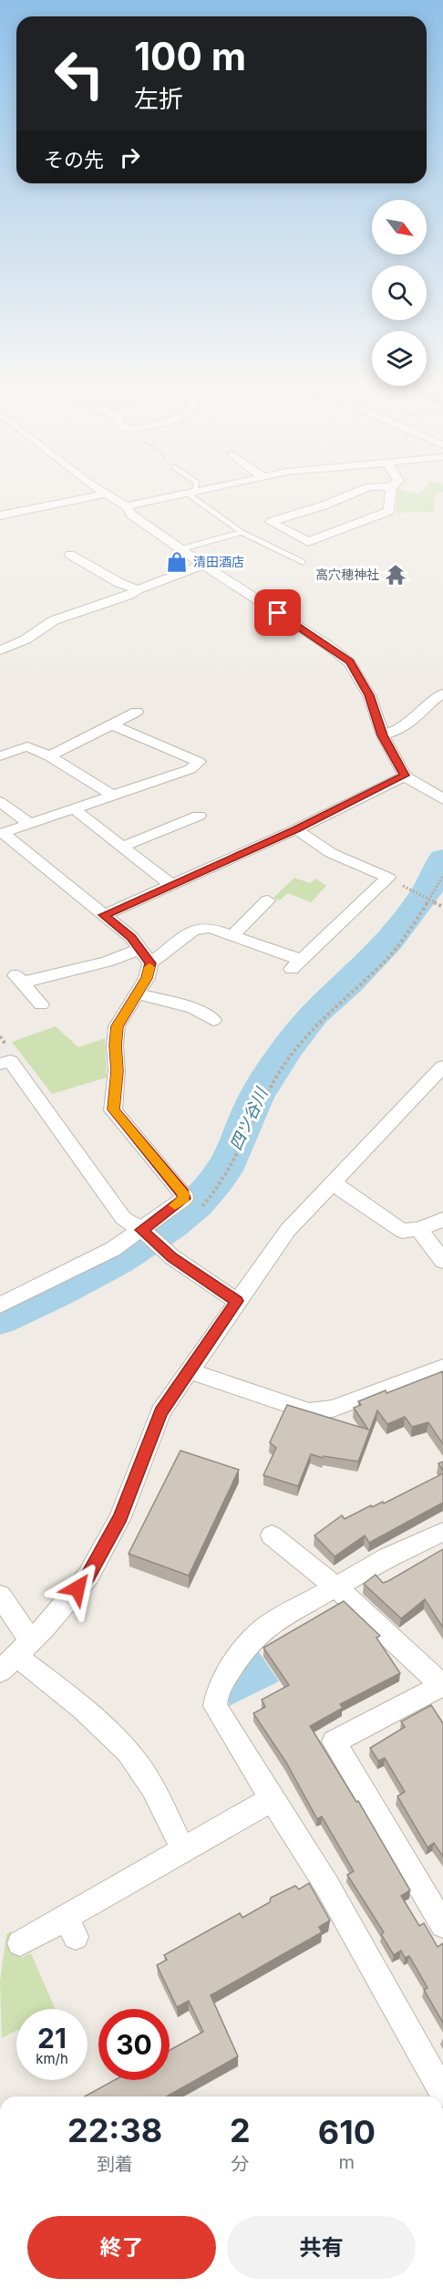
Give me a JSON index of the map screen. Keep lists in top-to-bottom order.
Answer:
{
  "water": ["四ツ谷川"],
  "places": {
    "shop": ["清田酒店"],
    "temple": ["高穴穂神社"]
  },
  "north": "bottom right",
  "page": {
    "turn": ["100 m", "左折"],
    "then": "その先",
    "speed": "21 km/h",
    "limit": "30",
    "eta": [
      "22:38",
      "到着",
      "2",
      "分",
      "610",
      "m"
    ],
    "buttons": ["終了", "共有"]
  }
}
